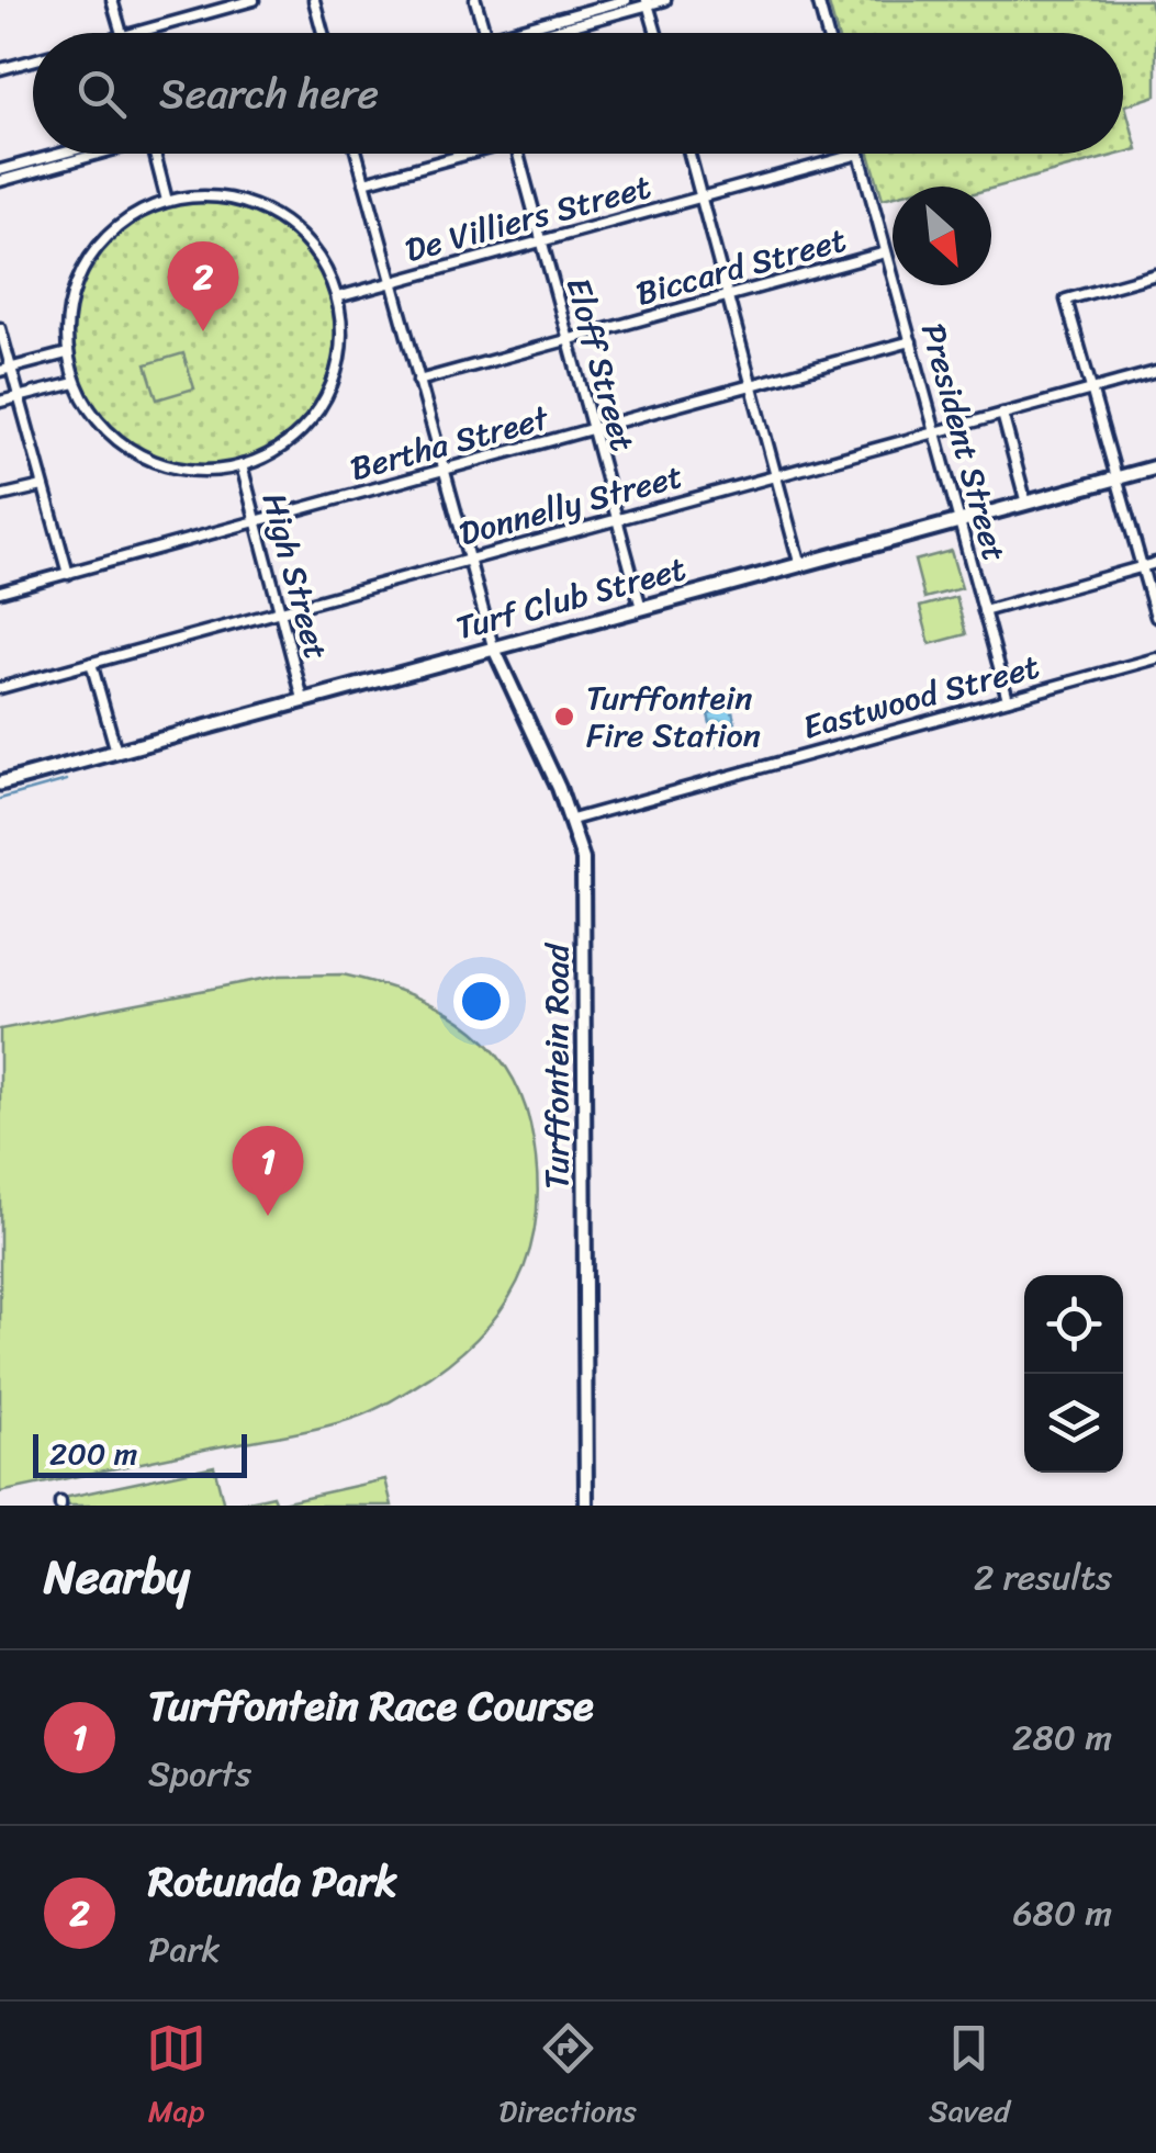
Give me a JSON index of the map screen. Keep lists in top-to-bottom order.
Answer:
{
  "streets": {
    "main road": ["Turf Club Street"],
    "street": [
      "De Villiers Street",
      "Biccard Street",
      "Eloff Street",
      "President Street",
      "Bertha Street",
      "Donnelly Street",
      "High Street",
      "Eastwood Street",
      "Turffontein Road"
    ]
  },
  "crossings": [
    ["De Villiers Street", "Eloff Street"],
    ["De Villiers Street", "President Street"],
    ["De Villiers Street", "High Street"],
    ["Biccard Street", "Eloff Street"],
    ["Biccard Street", "President Street"],
    ["Eloff Street", "Bertha Street"],
    ["Eloff Street", "Donnelly Street"],
    ["Eloff Street", "Turf Club Street"],
    ["President Street", "Bertha Street"],
    ["President Street", "Donnelly Street"],
    ["President Street", "Turf Club Street"],
    ["President Street", "Eastwood Street"],
    ["Bertha Street", "High Street"],
    ["Donnelly Street", "High Street"],
    ["High Street", "Turf Club Street"],
    ["Turf Club Street", "Turffontein Road"],
    ["Eastwood Street", "Turffontein Road"]
  ],
  "places": ["Turffontein Fire Station"],
  "scale_bar": "200 m",
  "north": "bottom right",
  "page": {
    "search": "Search here",
    "pins": ["2", "1"],
    "scale": "200 m",
    "heading": ["Nearby", "2 results"],
    "list": [
      {
        "mark": "1",
        "name": "Turffontein Race Course",
        "note": "Sports",
        "value": "280 m"
      },
      {
        "mark": "2",
        "name": "Rotunda Park",
        "note": "Park",
        "value": "680 m"
      }
    ],
    "nav": ["Map", "Directions", "Saved"]
  }
}
